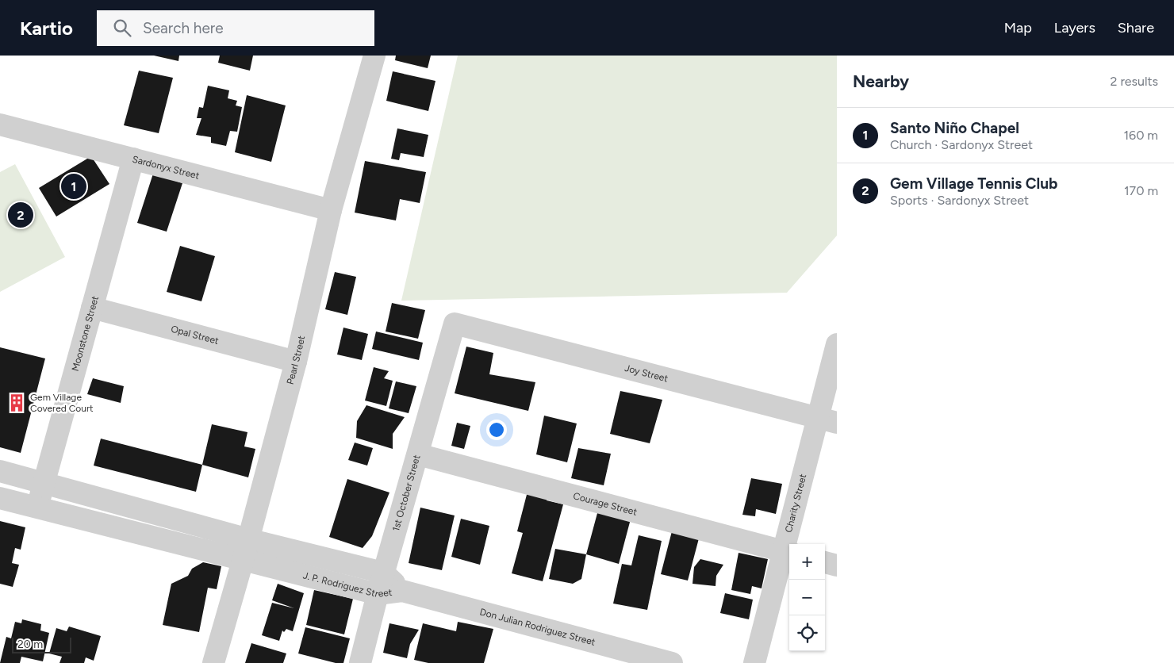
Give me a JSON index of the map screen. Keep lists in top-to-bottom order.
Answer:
{
  "streets": {
    "street": [
      "Sardonyx Street",
      "Moonstone Street",
      "Opal Street",
      "Pearl Street",
      "Joy Street",
      "1st October Street",
      "Courage Street",
      "Charity Street",
      "J. P. Rodriguez Street",
      "Don Julian Rodriguez Street"
    ]
  },
  "crossings": [
    ["Sardonyx Street", "Moonstone Street"],
    ["Sardonyx Street", "Pearl Street"],
    ["Moonstone Street", "Opal Street"],
    ["Moonstone Street", "J. P. Rodriguez Street"],
    ["Opal Street", "Pearl Street"],
    ["Pearl Street", "J. P. Rodriguez Street"],
    ["Joy Street", "1st October Street"],
    ["Joy Street", "Charity Street"],
    ["1st October Street", "Courage Street"],
    ["1st October Street", "J. P. Rodriguez Street"],
    ["Courage Street", "Charity Street"],
    ["J. P. Rodriguez Street", "Don Julian Rodriguez Street"]
  ],
  "places": {
    "building": ["Gem Village Covered Court"]
  },
  "scale_bar": "20 m",
  "page": {
    "header": "Kartio",
    "search": "Search here",
    "nav": ["Map", "Layers", "Share"],
    "heading": ["Nearby", "2 results"],
    "list": [
      {
        "mark": "1",
        "name": "Santo Niño Chapel",
        "note": "Church · Sardonyx Street",
        "value": "160 m"
      },
      {
        "mark": "2",
        "name": "Gem Village Tennis Club",
        "note": "Sports · Sardonyx Street",
        "value": "170 m"
      }
    ],
    "pins": ["1", "2"],
    "map_buttons": ["+", "−"],
    "scale": "20 m"
  }
}
